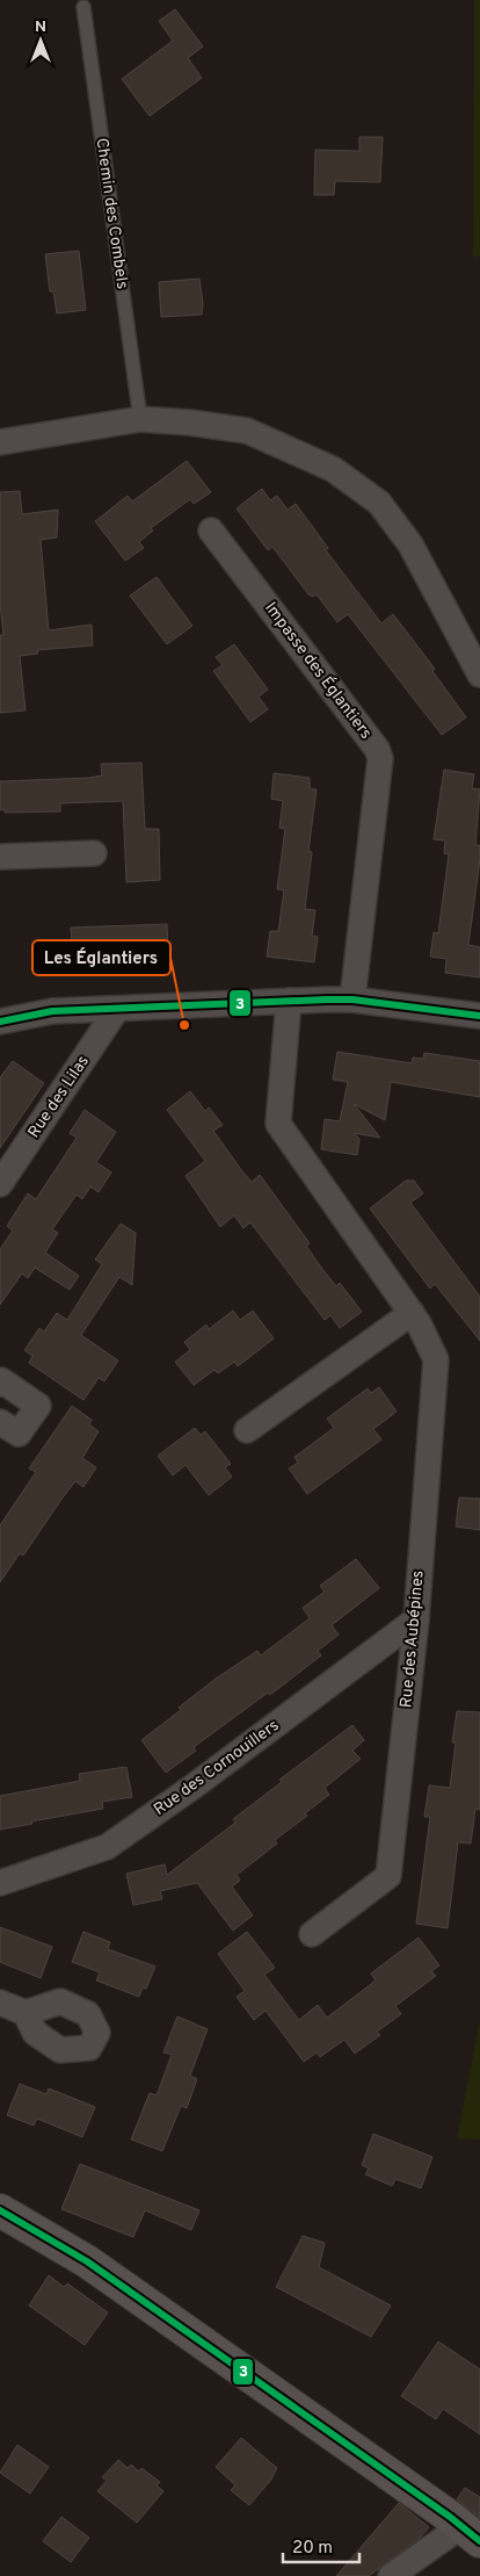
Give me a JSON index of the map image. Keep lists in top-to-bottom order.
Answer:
{
  "streets": {
    "street": [
      "Impasse des Églantiers",
      "Rue des Lilas",
      "Rue des Aubépines",
      "Rue des Cornouillers"
    ],
    "lane": ["Chemin des Combels"]
  },
  "crossings": [
    ["Rue des Aubépines", "Rue des Cornouillers"]
  ],
  "places": ["Les Églantiers"],
  "lines": ["transit line 3"],
  "scale_bar": "20 m",
  "north": "top"
}
